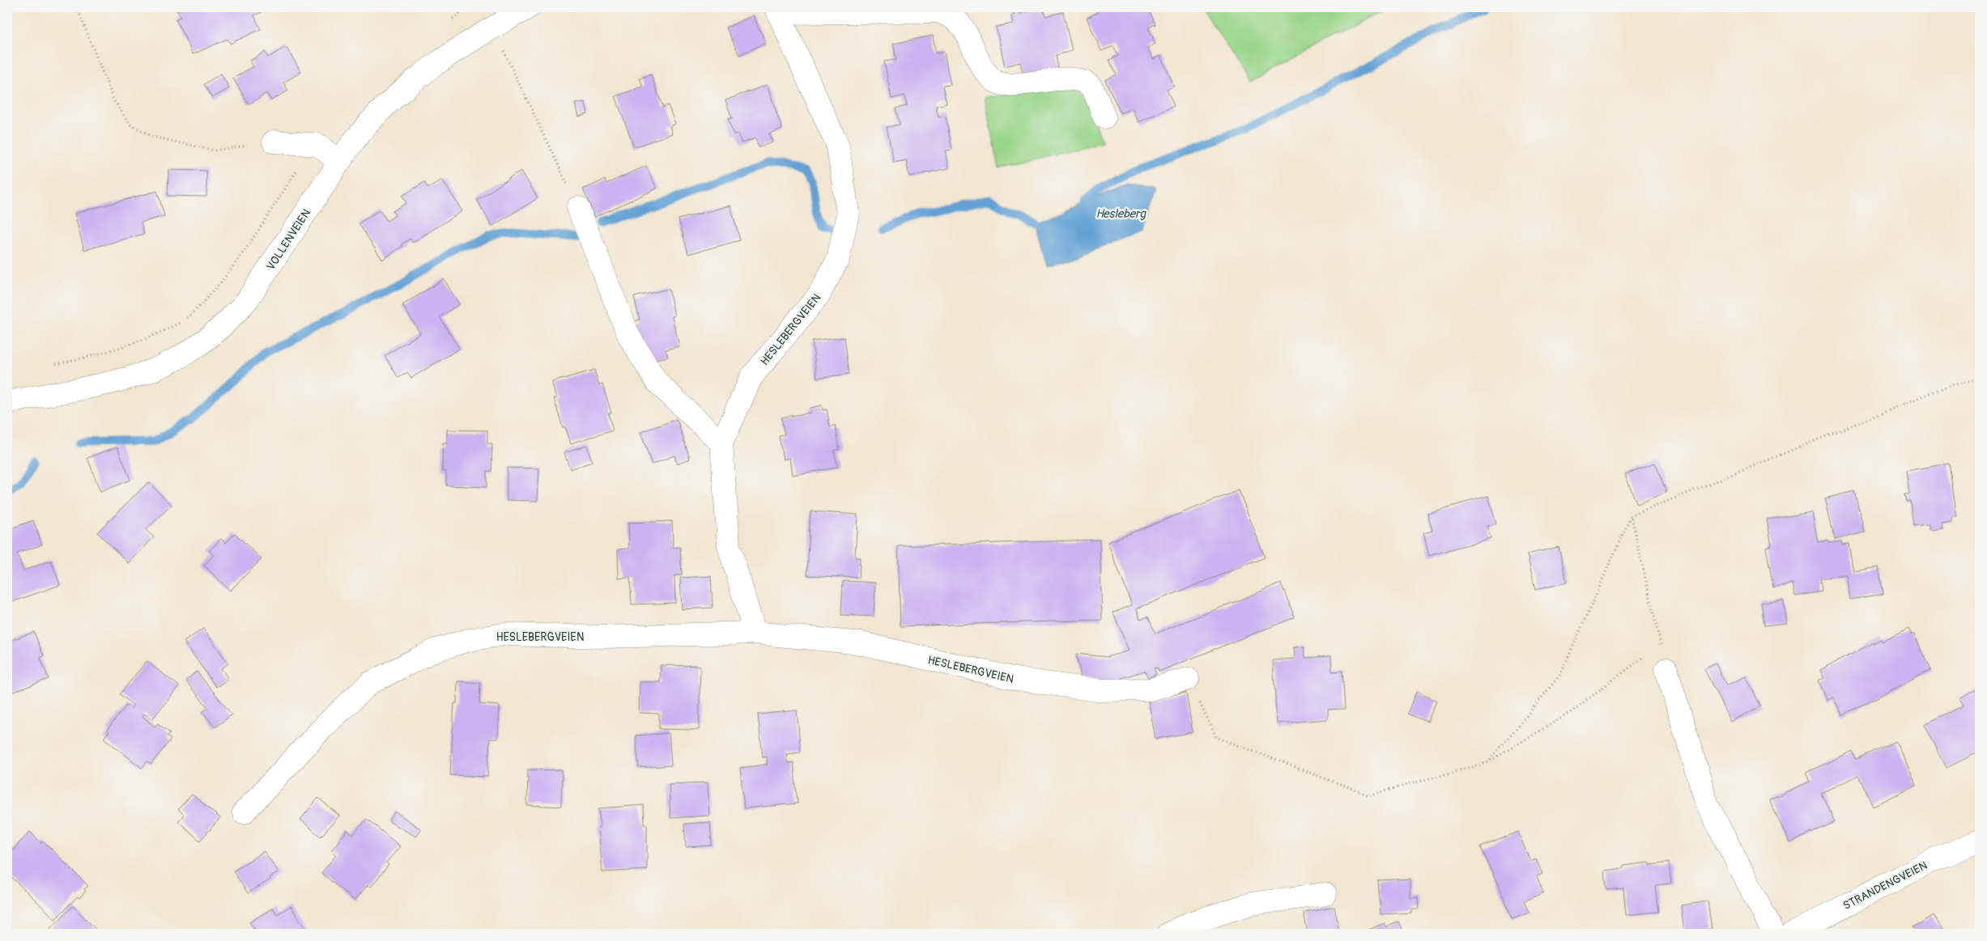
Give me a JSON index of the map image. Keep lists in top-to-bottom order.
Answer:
{
  "streets": {
    "street": ["VOLLENVEIEN", "HESLEBERGVEIEN", "STRANDENGVEIEN"]
  },
  "water": ["Hesleberg"]
}
